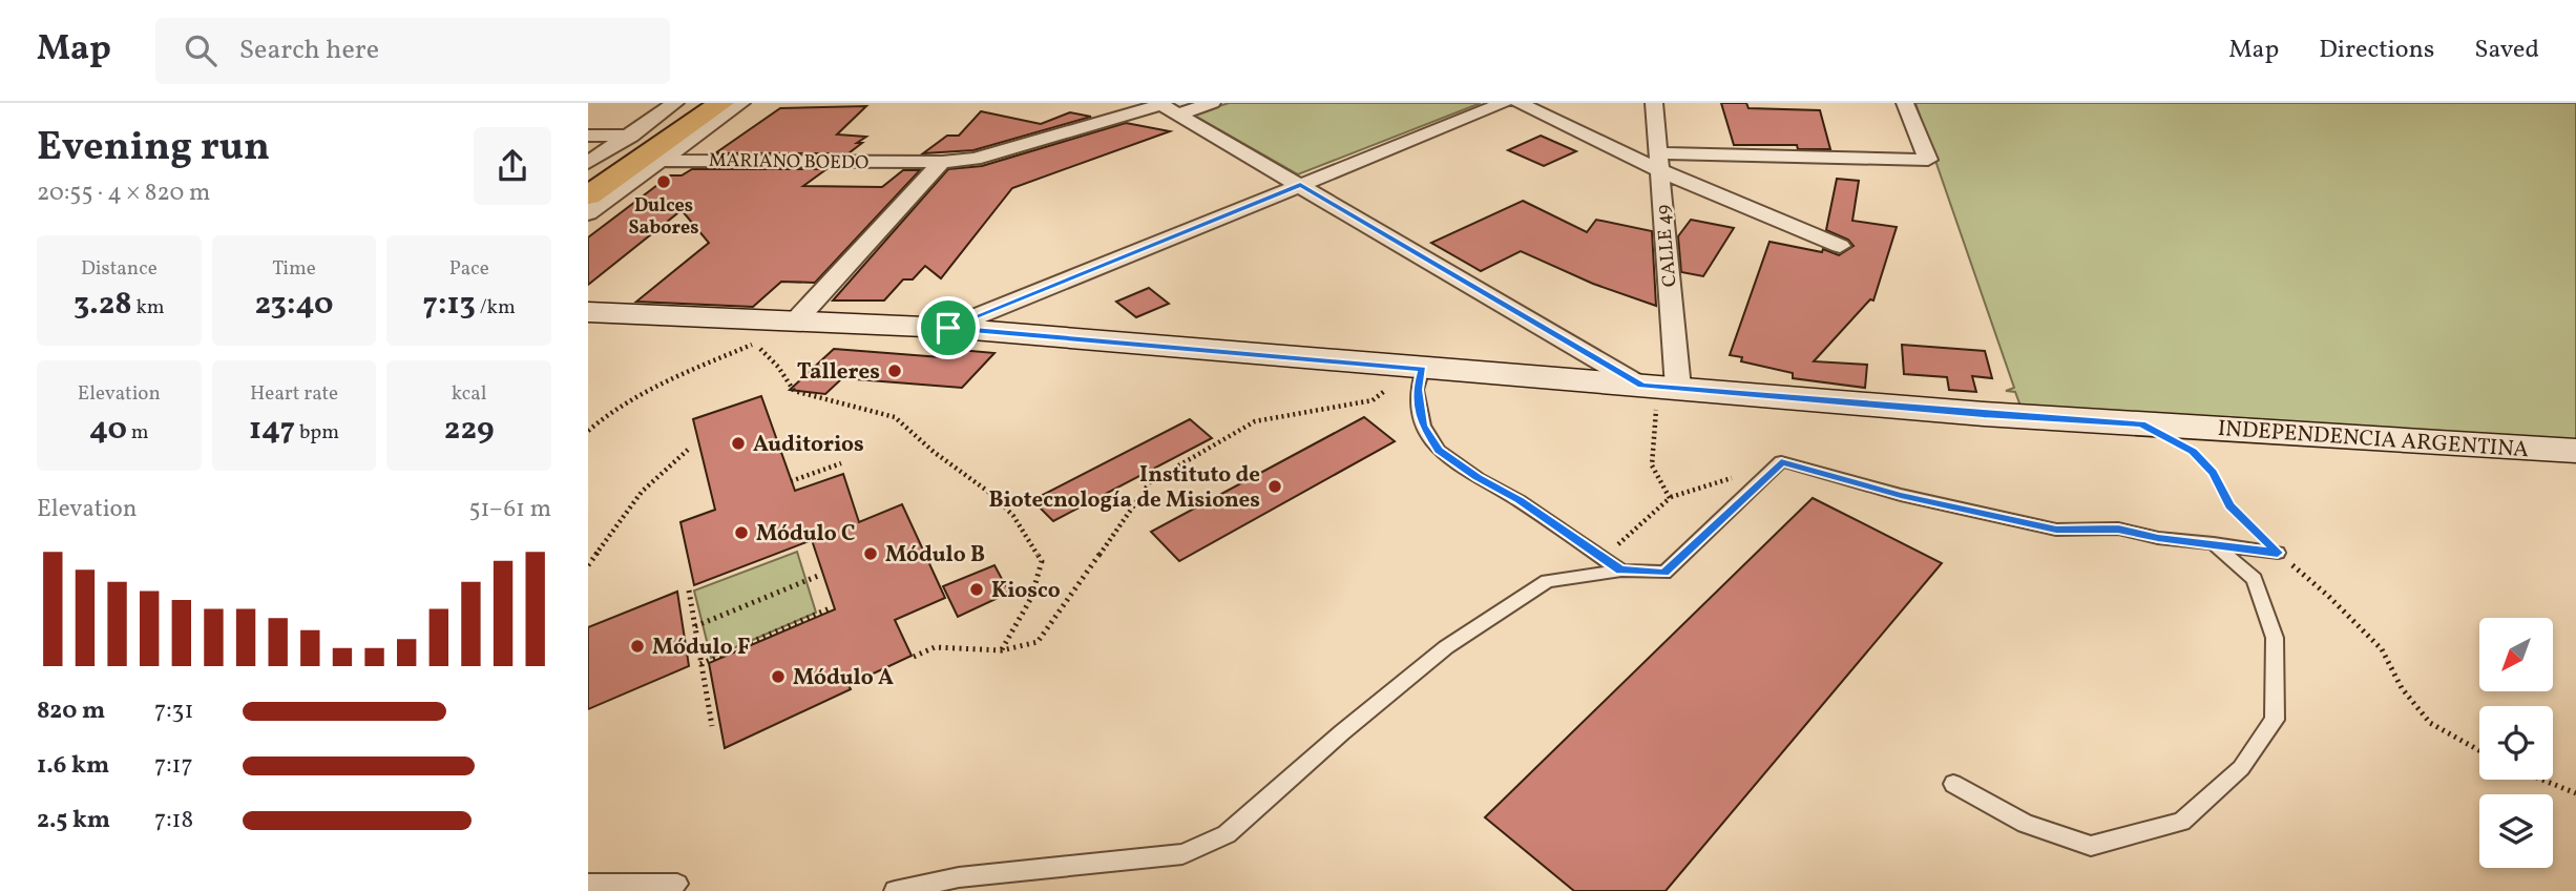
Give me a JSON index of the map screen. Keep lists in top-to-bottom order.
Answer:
{
  "streets": {
    "main road": ["INDEPENDENCIA ARGENTINA"],
    "street": ["MARIANO BOEDO", "CALLE 49"]
  },
  "crossings": [
    ["CALLE 49", "INDEPENDENCIA ARGENTINA"]
  ],
  "places": [
    "Dulces Sabores",
    "Talleres",
    "Auditorios",
    "Instituto de Biotecnología de Misiones",
    "Módulo C",
    "Módulo B",
    "Kiosco",
    "Módulo F",
    "Módulo A"
  ],
  "north": "bottom left",
  "page": {
    "header": "Map",
    "search": "Search here",
    "nav": ["Map", "Directions", "Saved"],
    "heading": ["Evening run", "20:55 · 4 × 820 m"],
    "stats": [
      ["Distance", "3.28 km"],
      ["Time", "23:40"],
      ["Pace", "7:13 /km"],
      ["Elevation", "40 m"],
      ["Heart rate", "147 bpm"],
      ["kcal", "229"]
    ],
    "chart": ["Elevation", "51–61 m"],
    "list": [
      {
        "name": "820 m",
        "note": "7:31"
      },
      {
        "name": "1.6 km",
        "note": "7:17"
      },
      {
        "name": "2.5 km",
        "note": "7:18"
      }
    ]
  }
}
